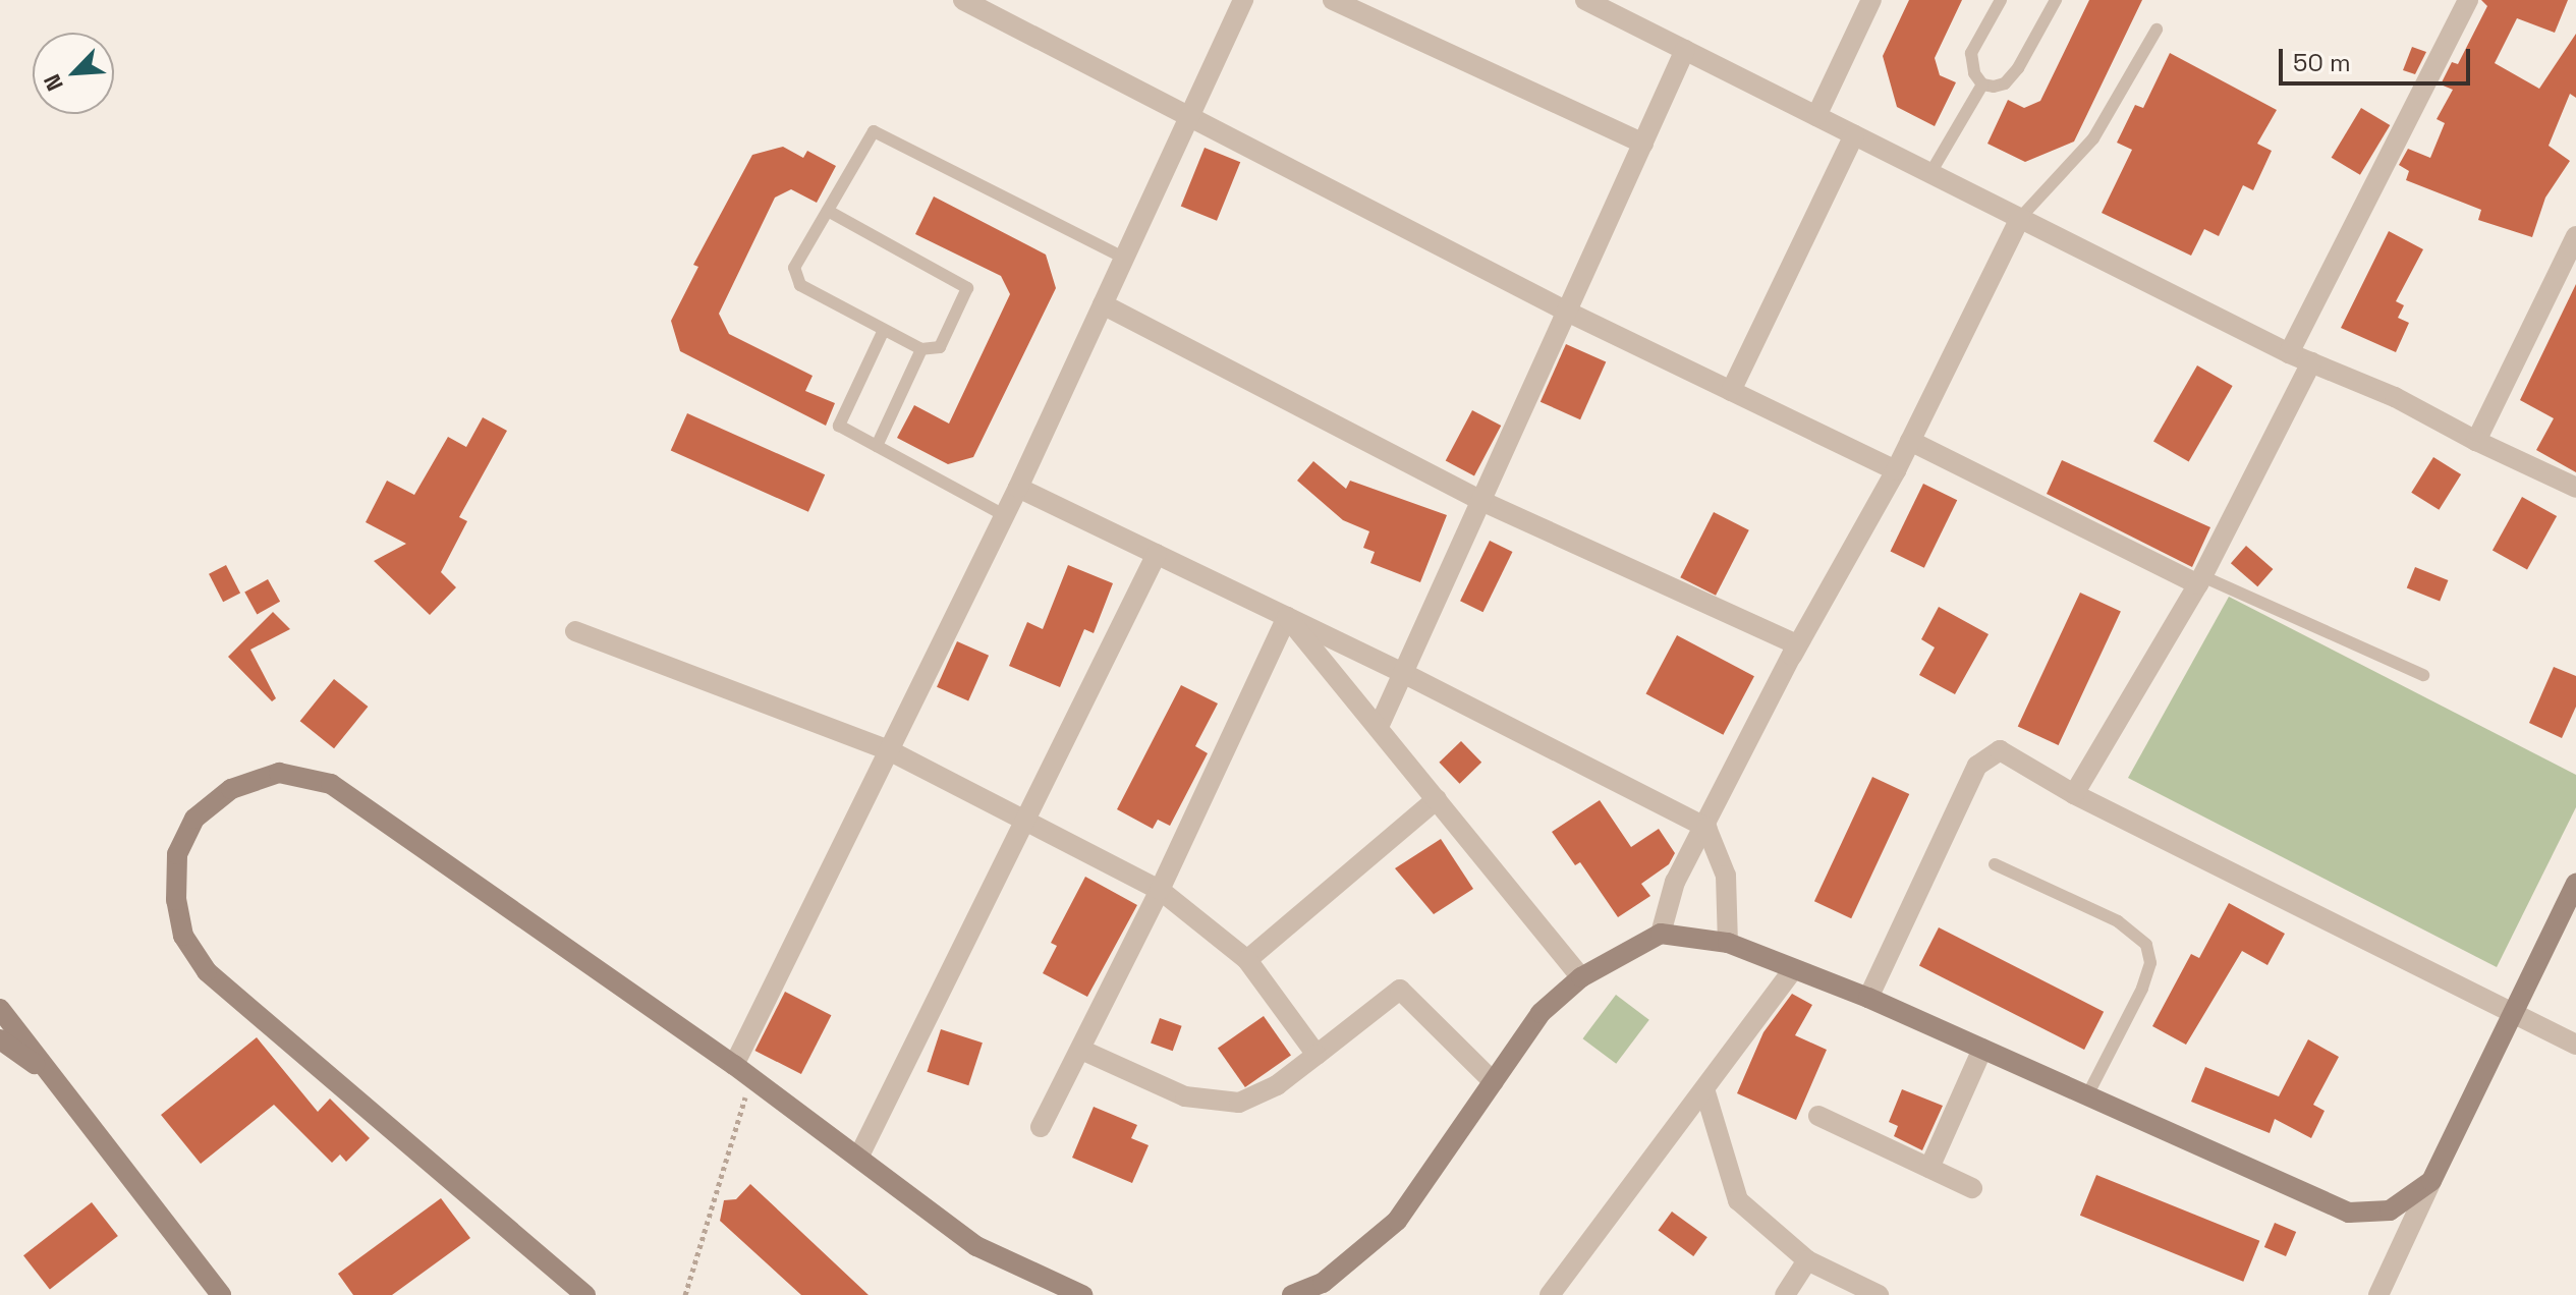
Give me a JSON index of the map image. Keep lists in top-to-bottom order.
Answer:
{
  "scale_bar": "50 m",
  "north": "bottom left"
}
